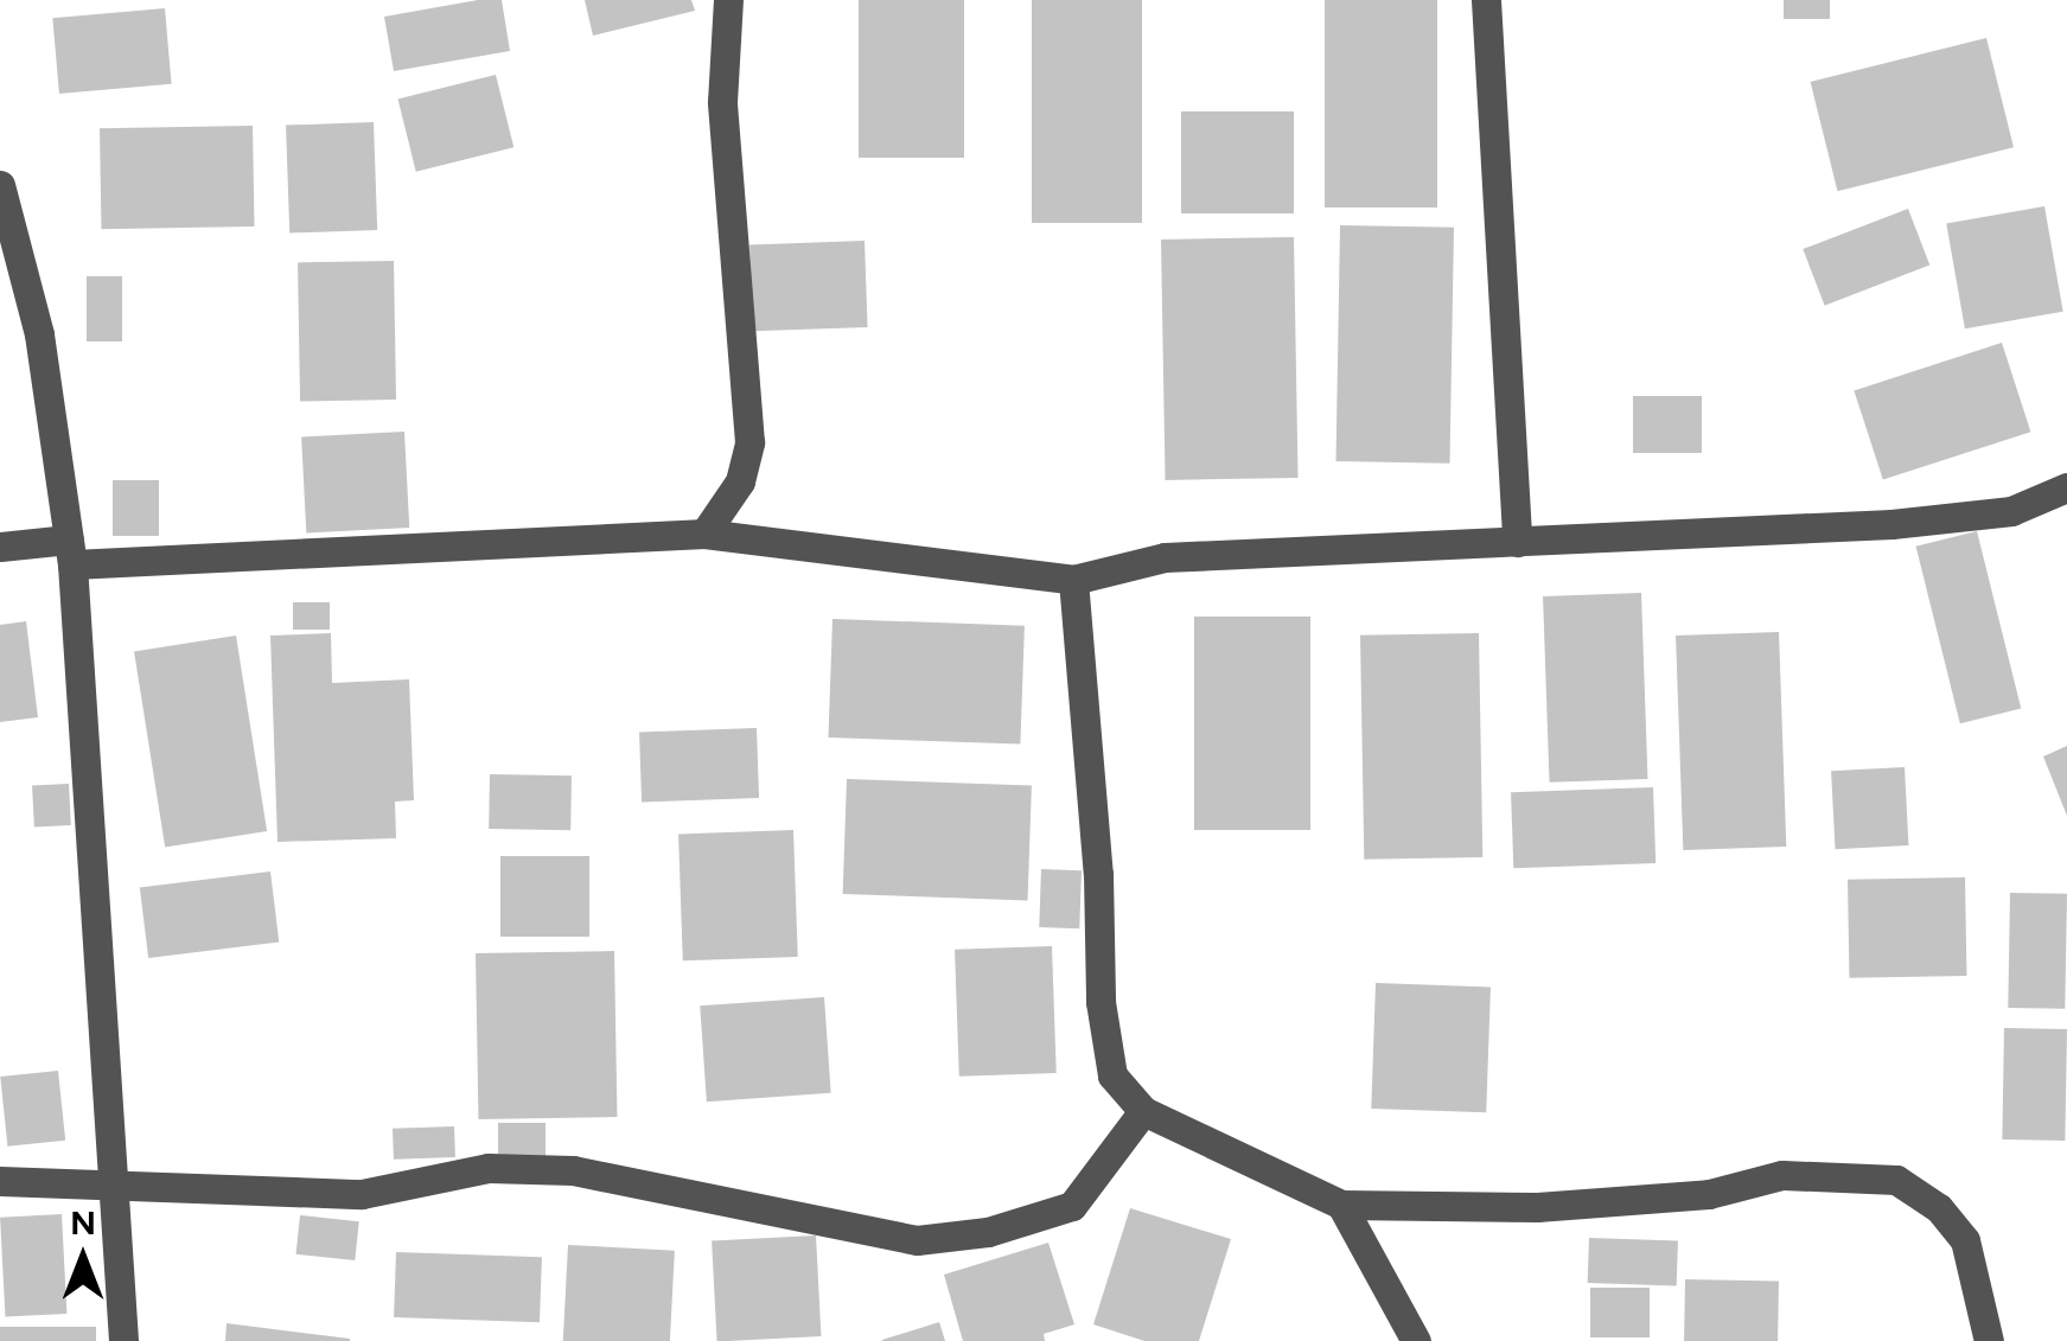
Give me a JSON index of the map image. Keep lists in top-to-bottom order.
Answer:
{
  "north": "top"
}
